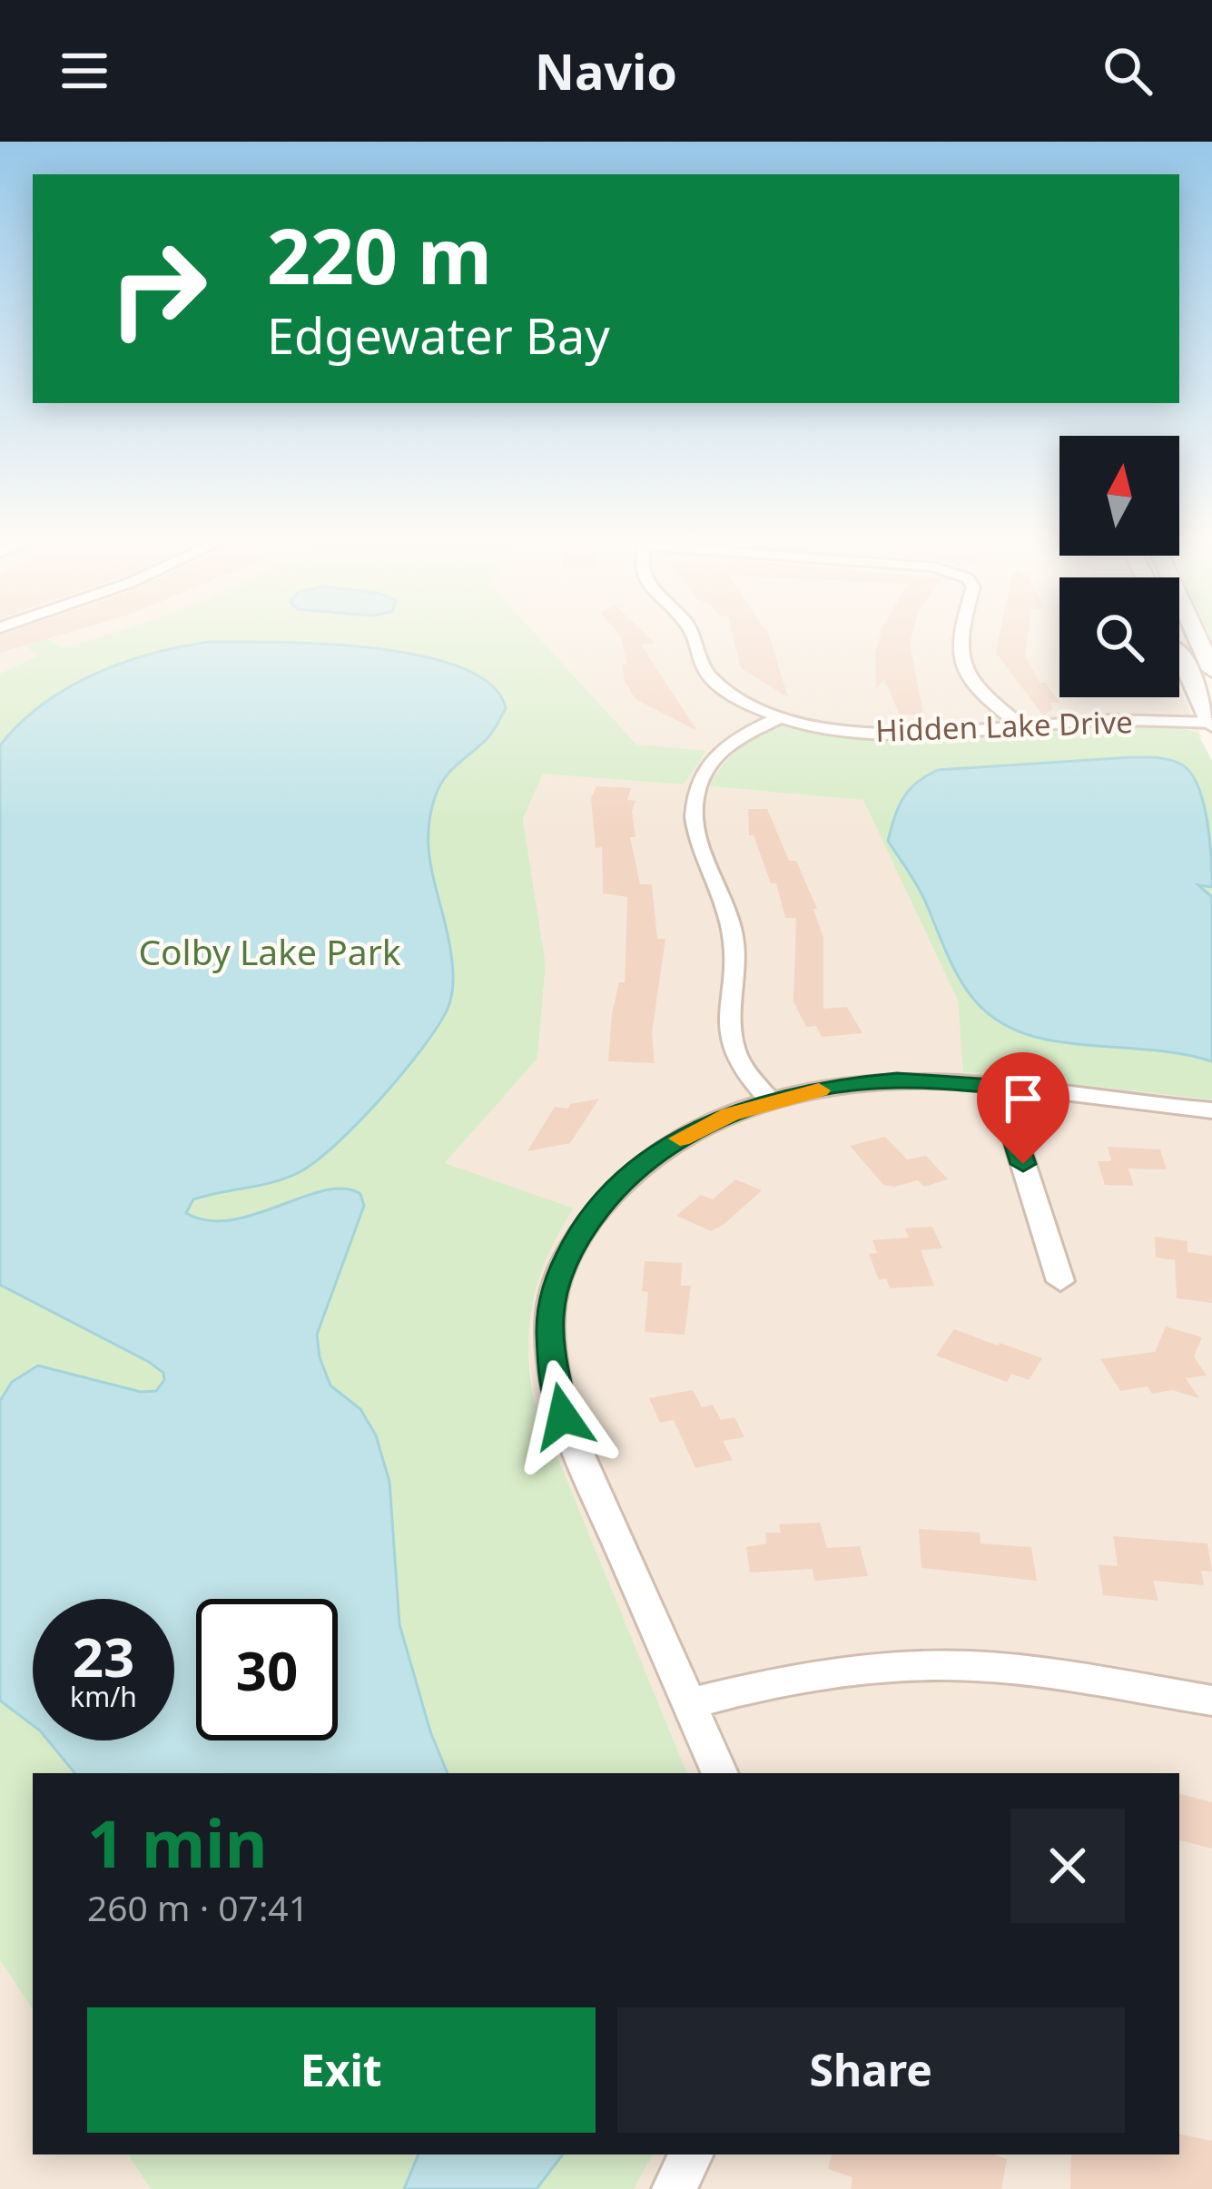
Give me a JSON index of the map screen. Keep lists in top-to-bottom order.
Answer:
{
  "streets": {
    "street": ["Hidden Lake Drive"]
  },
  "parks": ["Colby Lake Park"],
  "north": "top",
  "page": {
    "header": "Navio",
    "turn": ["220 m", "Edgewater Bay"],
    "speed": "23 km/h",
    "limit": "30",
    "heading": ["1 min", "260 m · 07:41"],
    "buttons": ["Exit", "Share"]
  }
}
